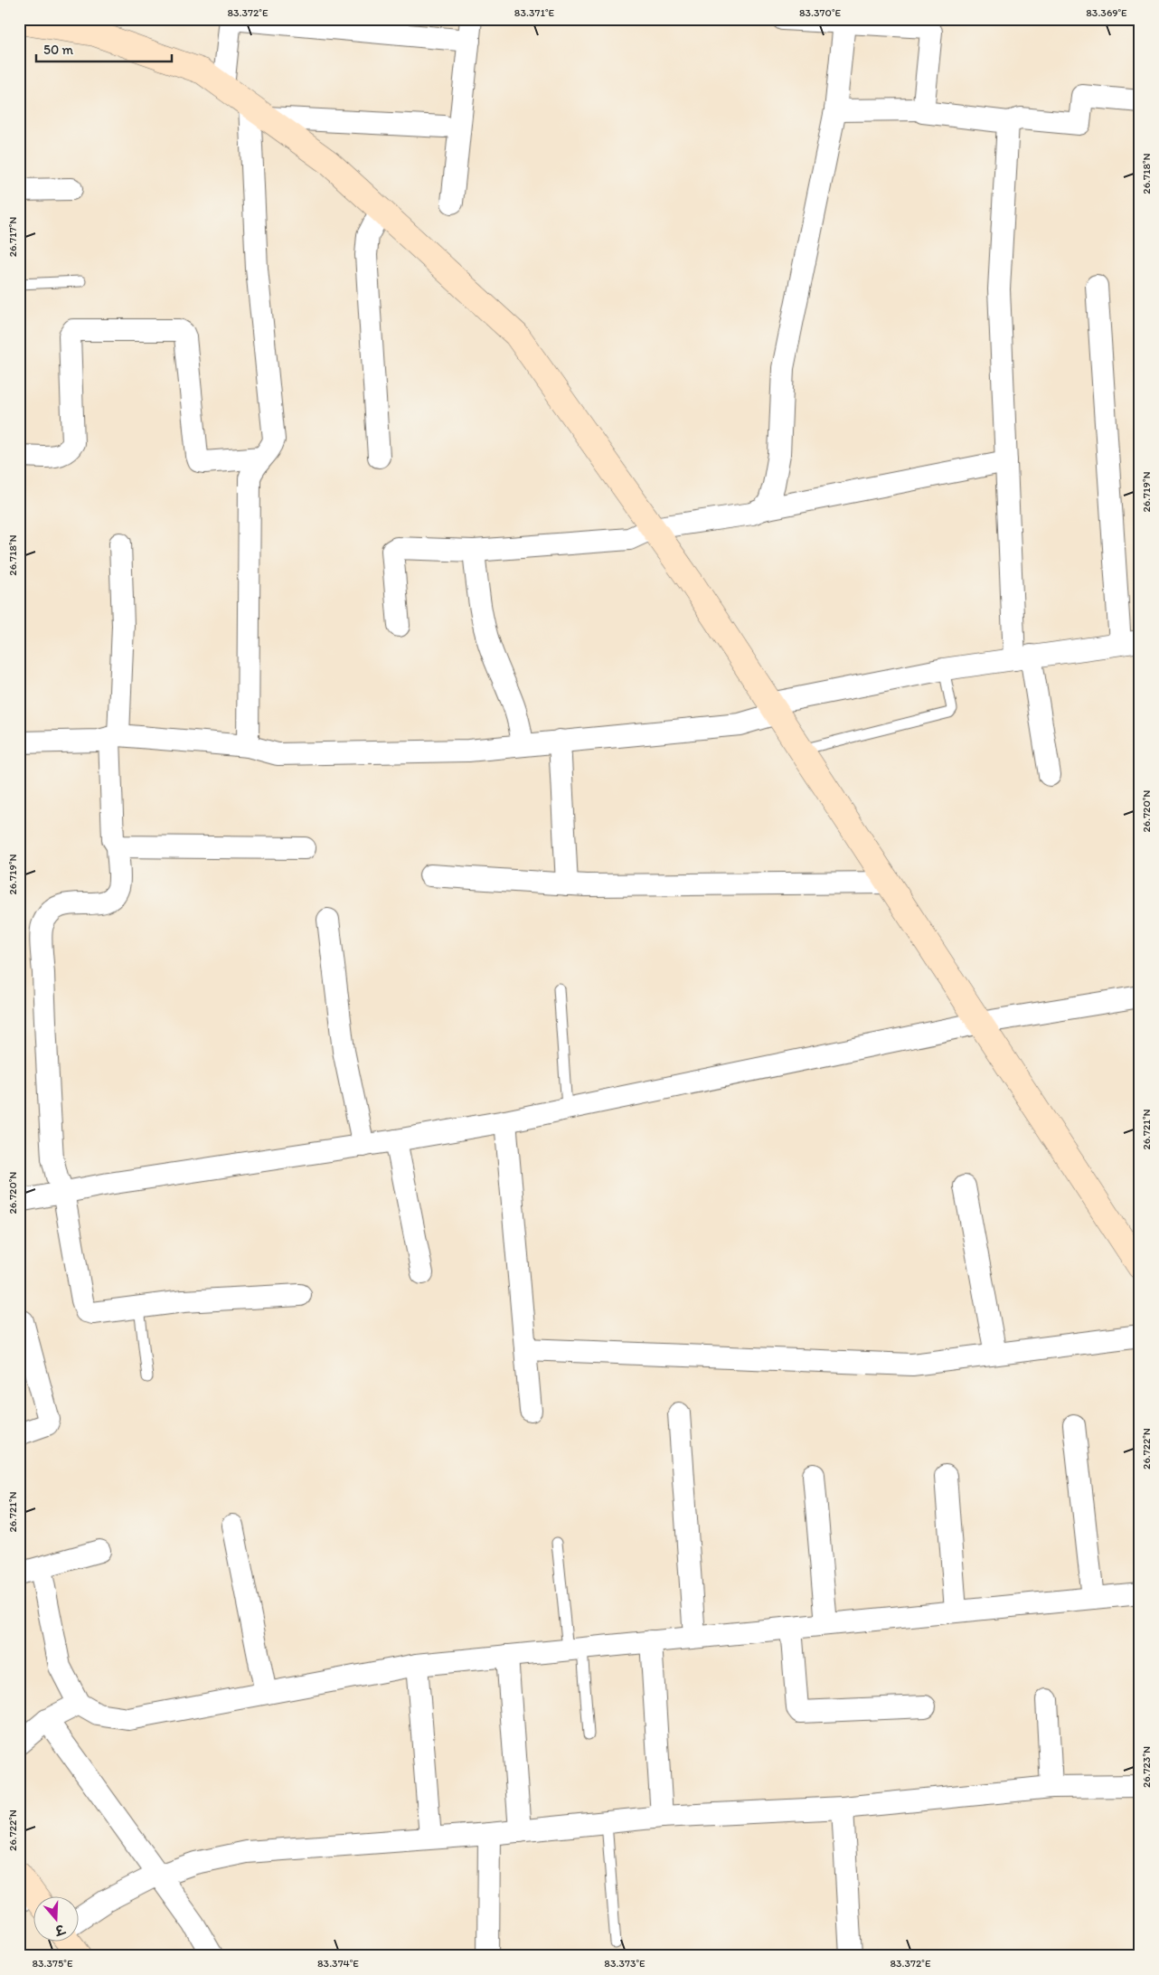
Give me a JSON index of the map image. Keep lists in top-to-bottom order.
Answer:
{
  "scale_bar": "50 m",
  "north": "bottom",
  "coordinates": [
    "83.372°E",
    "83.371°E",
    "83.370°E",
    "83.369°E",
    "26.718°N",
    "26.717°N",
    "26.719°N",
    "26.720°N",
    "26.721°N",
    "26.722°N",
    "26.723°N",
    "83.375°E",
    "83.374°E",
    "83.373°E"
  ]
}
